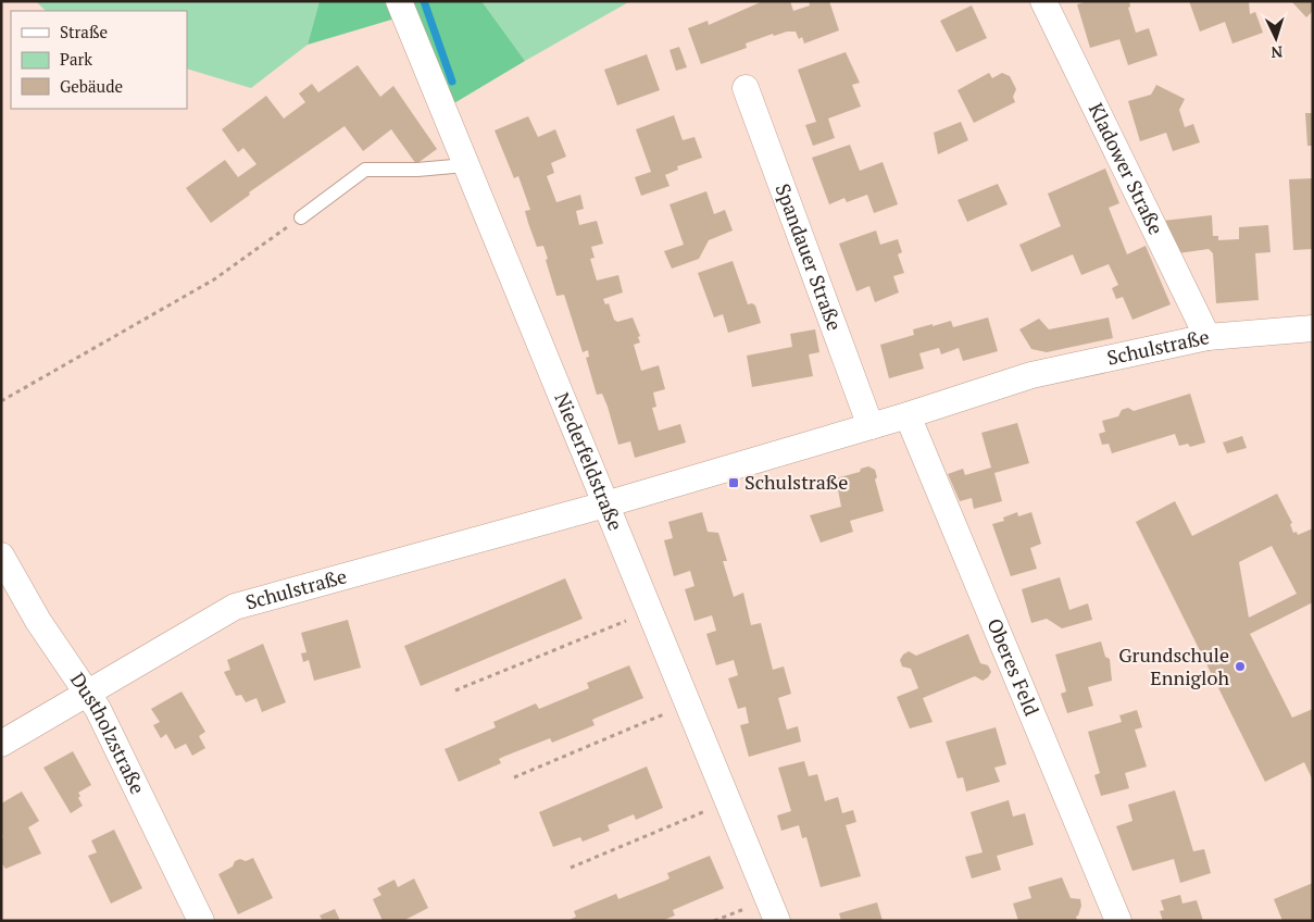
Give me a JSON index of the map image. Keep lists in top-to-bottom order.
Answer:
{
  "streets": {
    "street": [
      "Kladower Straße",
      "Spandauer Straße",
      "Schulstraße",
      "Niederfeldstraße",
      "Oberes Feld",
      "Dustholzstraße"
    ]
  },
  "crossings": [
    ["Kladower Straße", "Schulstraße"],
    ["Spandauer Straße", "Schulstraße"],
    ["Schulstraße", "Niederfeldstraße"],
    ["Schulstraße", "Oberes Feld"],
    ["Schulstraße", "Dustholzstraße"]
  ],
  "places": {
    "transit": ["Schulstraße"],
    "other": ["Grundschule Ennigloh"]
  },
  "legend": ["Straße", "Park", "Gebäude"],
  "north": "bottom"
}
